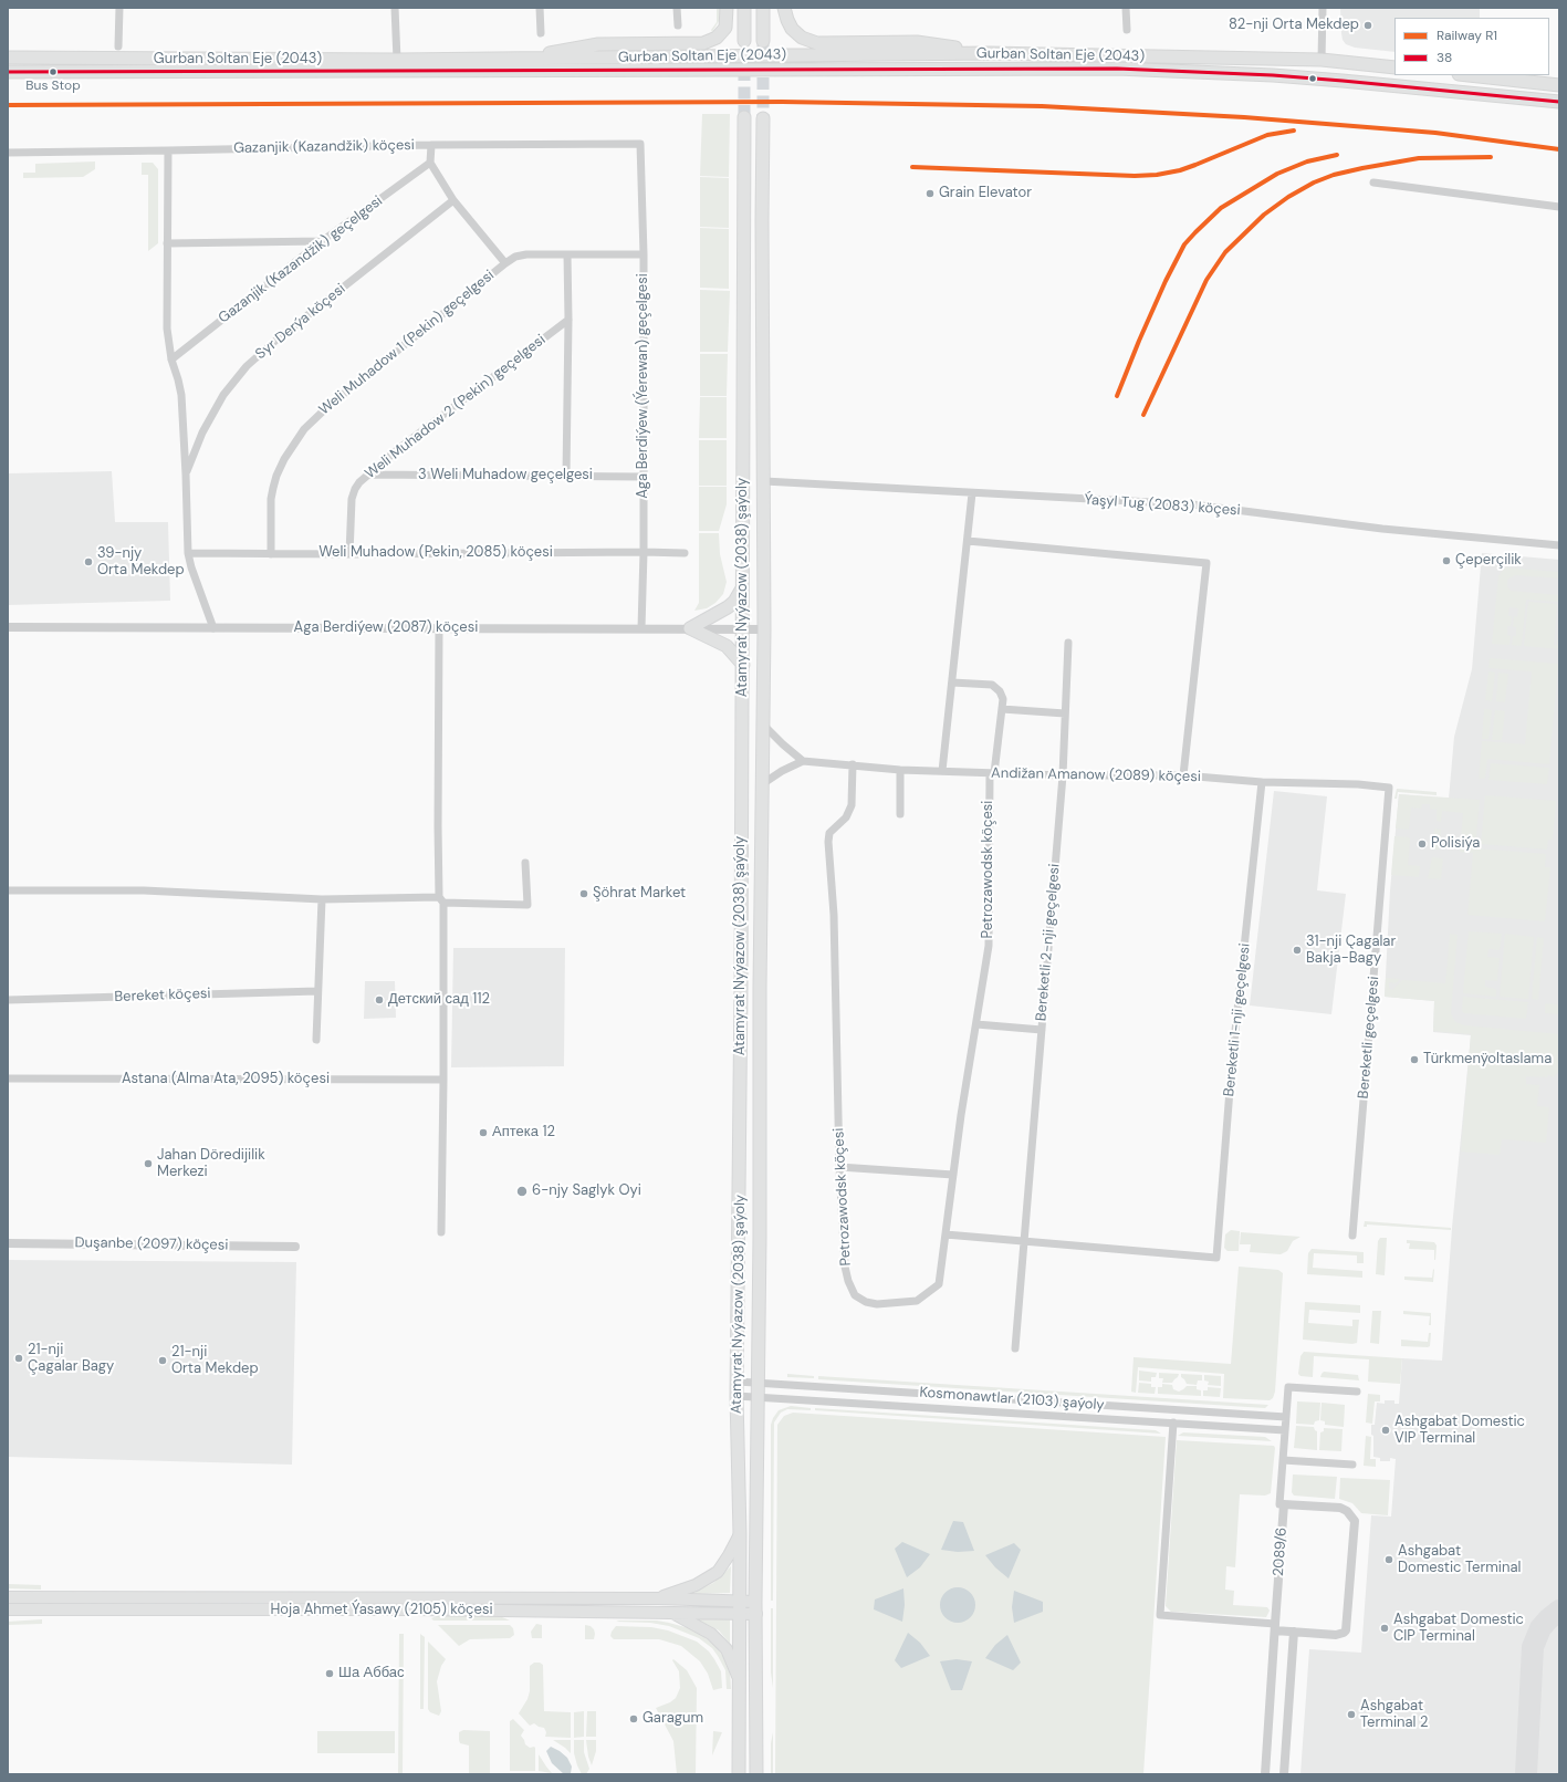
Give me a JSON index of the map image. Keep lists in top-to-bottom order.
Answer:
{
  "streets": {
    "main road": ["Gurban Soltan Eje (2043)", "Atamyrat Nyýazow (2038) şaýoly", "Hoja Ahmet Ýasawy (2105) köçesi"],
    "street": [
      "Gazanjik (Kazandžik) köçesi",
      "Gazanjik (Kazandžik) geçelgesi",
      "Syr Derýa köçesi",
      "Weli Muhadow 1 (Pekin) geçelgesi",
      "Aga Berdiýew (Ýerewan) geçelgesi",
      "Weli Muhadow 2 (Pekin) geçelgesi",
      "3 Weli Muhadow geçelgesi",
      "Ýaşyl Tug (2083) köçesi",
      "Weli Muhadow (Pekin, 2085) köçesi",
      "Aga Berdiýew (2087) köçesi",
      "Andižan Amanow (2089) köçesi",
      "Petrozawodsk köçesi",
      "Bereketli 2-nji geçelgesi",
      "Bereket köçesi",
      "Bereketli 1-nji geçelgesi",
      "Bereketli geçelgesi",
      "Astana (Alma Ata, 2095) köçesi",
      "Duşanbe (2097) köçesi",
      "Kosmonawtlar (2103) şaýoly",
      "2089/6"
    ]
  },
  "crossings": [
    ["Gazanjik (Kazandžik) köçesi", "Aga Berdiýew (Ýerewan) geçelgesi"],
    ["Weli Muhadow 1 (Pekin) geçelgesi", "Aga Berdiýew (Ýerewan) geçelgesi"],
    ["Weli Muhadow 1 (Pekin) geçelgesi", "Weli Muhadow (Pekin, 2085) köçesi"],
    ["Aga Berdiýew (Ýerewan) geçelgesi", "3 Weli Muhadow geçelgesi"],
    ["Aga Berdiýew (Ýerewan) geçelgesi", "Weli Muhadow (Pekin, 2085) köçesi"],
    ["Aga Berdiýew (Ýerewan) geçelgesi", "Aga Berdiýew (2087) köçesi"],
    ["Weli Muhadow 2 (Pekin) geçelgesi", "3 Weli Muhadow geçelgesi"],
    ["Weli Muhadow 2 (Pekin) geçelgesi", "Weli Muhadow (Pekin, 2085) köçesi"],
    ["Ýaşyl Tug (2083) köçesi", "Atamyrat Nyýazow (2038) şaýoly"],
    ["Atamyrat Nyýazow (2038) şaýoly", "Aga Berdiýew (2087) köçesi"],
    ["Atamyrat Nyýazow (2038) şaýoly", "Andižan Amanow (2089) köçesi"],
    ["Atamyrat Nyýazow (2038) şaýoly", "Kosmonawtlar (2103) şaýoly"],
    ["Atamyrat Nyýazow (2038) şaýoly", "Hoja Ahmet Ýasawy (2105) köçesi"],
    ["Andižan Amanow (2089) köçesi", "Petrozawodsk köçesi"],
    ["Andižan Amanow (2089) köçesi", "Bereketli 2-nji geçelgesi"],
    ["Andižan Amanow (2089) köçesi", "Bereketli 1-nji geçelgesi"],
    ["Andižan Amanow (2089) köçesi", "Bereketli geçelgesi"],
    ["Bereketli 2-nji geçelgesi", "Bereketli 1-nji geçelgesi"]
  ],
  "places": [
    "82-nji Orta Mekdep",
    "Bus Stop",
    "Grain Elevator",
    "Çeperçilik",
    "39-njy Orta Mekdep",
    "Polisiýa",
    "Şöhrat Market",
    "31-nji Çagalar Bakja-Bagy",
    "Детский сад 112",
    "Türkmenÿoltaslama",
    "Аптека 12",
    "Jahan Döredijilik Merkezi",
    "6-njy Saglyk Oyi",
    "21-nji Çagalar Bagy",
    "21-nji Orta Mekdep",
    "Ashgabat Domestic VIP Terminal",
    "Ashgabat Domestic Terminal",
    "Ashgabat Domestic CIP Terminal",
    "Ша Аббас",
    "Ashgabat Terminal 2",
    "Garagum"
  ],
  "lines": ["transit line 38", "rail line R1"],
  "legend": ["Railway R1", "38"]
}
